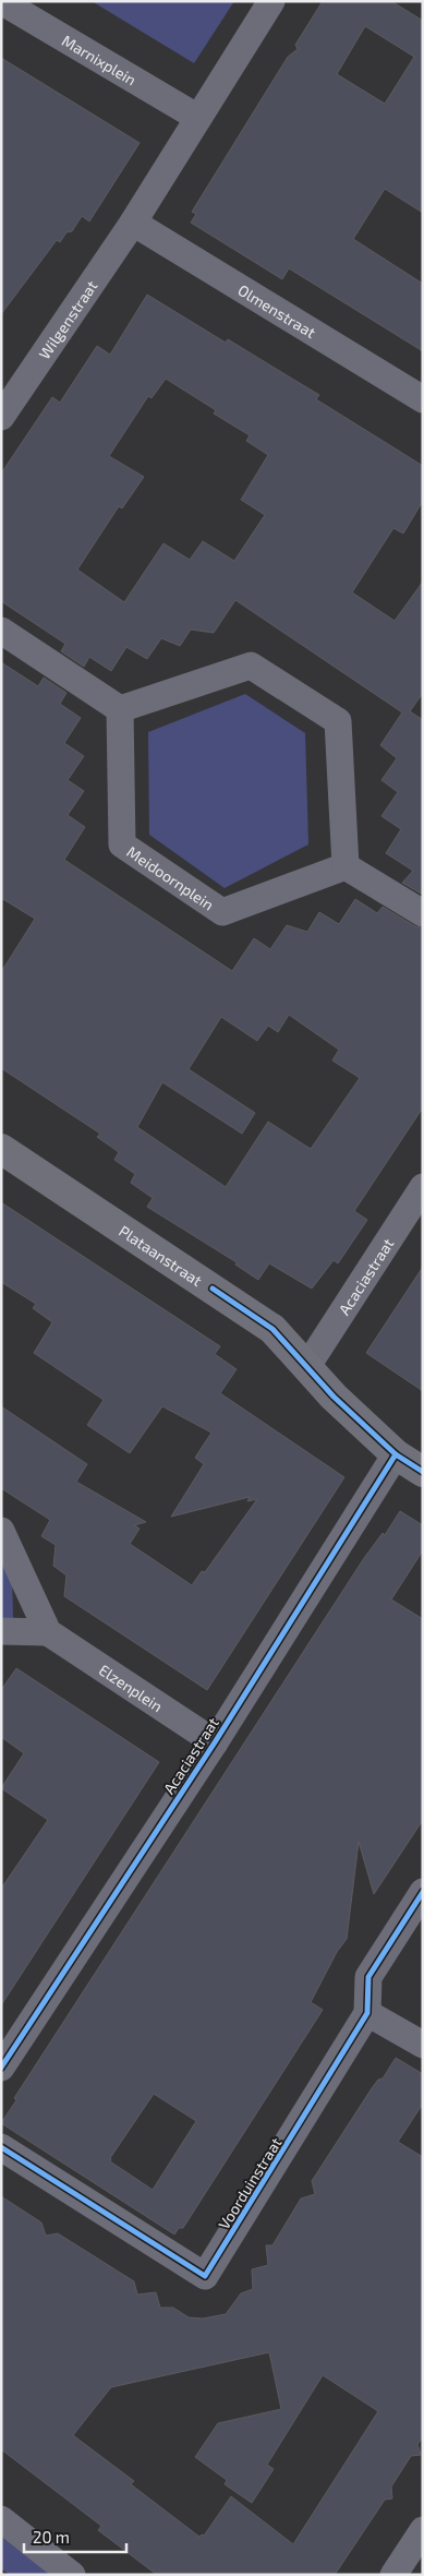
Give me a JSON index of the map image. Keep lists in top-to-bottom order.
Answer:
{
  "streets": {
    "street": [
      "Marnixplein",
      "Olmenstraat",
      "Wilgenstraat",
      "Meidoornplein",
      "Plataanstraat",
      "Acaciastraat",
      "Elzenplein",
      "Voorduinstraat"
    ]
  },
  "crossings": [
    ["Olmenstraat", "Wilgenstraat"],
    ["Plataanstraat", "Acaciastraat"],
    ["Acaciastraat", "Elzenplein"]
  ],
  "scale_bar": "20 m"
}
